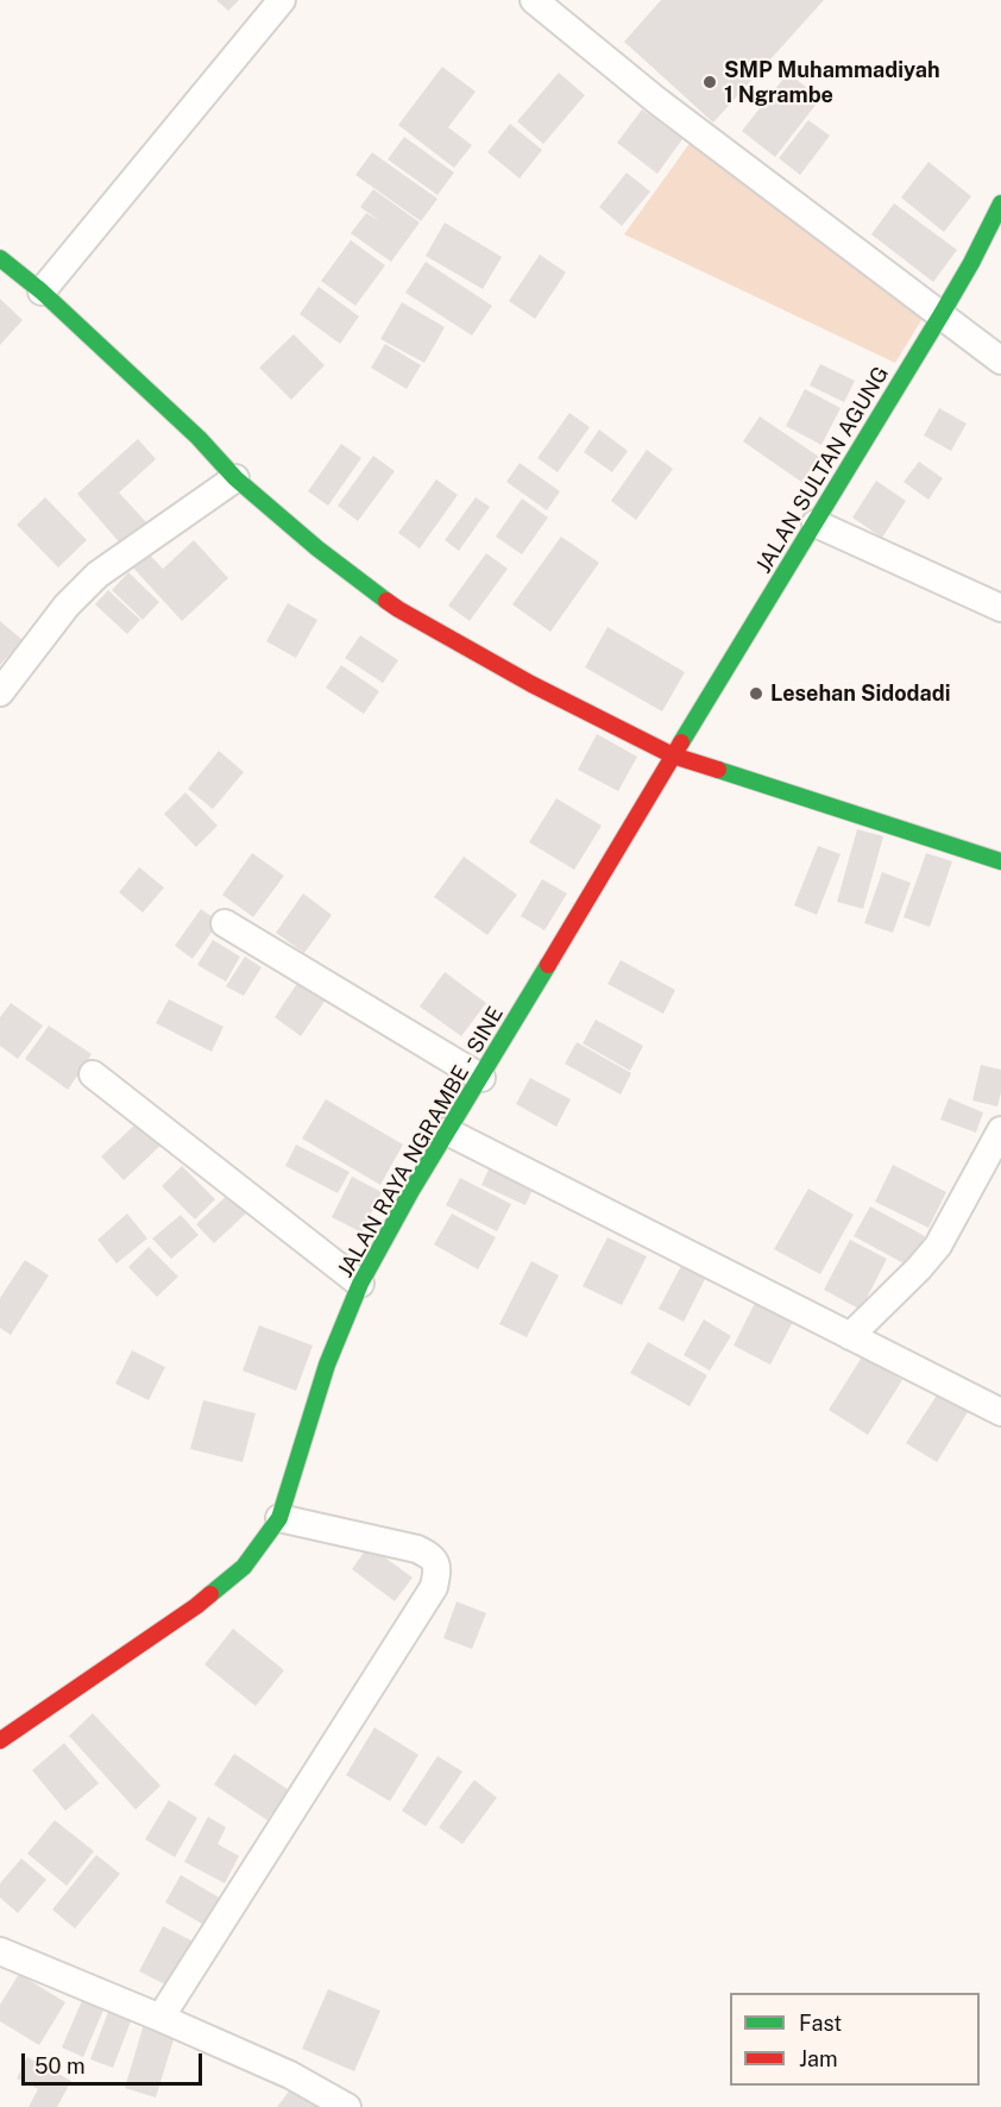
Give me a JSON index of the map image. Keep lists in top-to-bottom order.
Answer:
{
  "streets": {
    "main road": ["JALAN SULTAN AGUNG", "JALAN RAYA NGRAMBE - SINE"]
  },
  "crossings": [
    ["JALAN SULTAN AGUNG", "JALAN RAYA NGRAMBE - SINE"]
  ],
  "places": ["SMP Muhammadiyah 1 Ngrambe", "Lesehan Sidodadi"],
  "legend": ["Fast", "Jam"],
  "scale_bar": "50 m"
}
